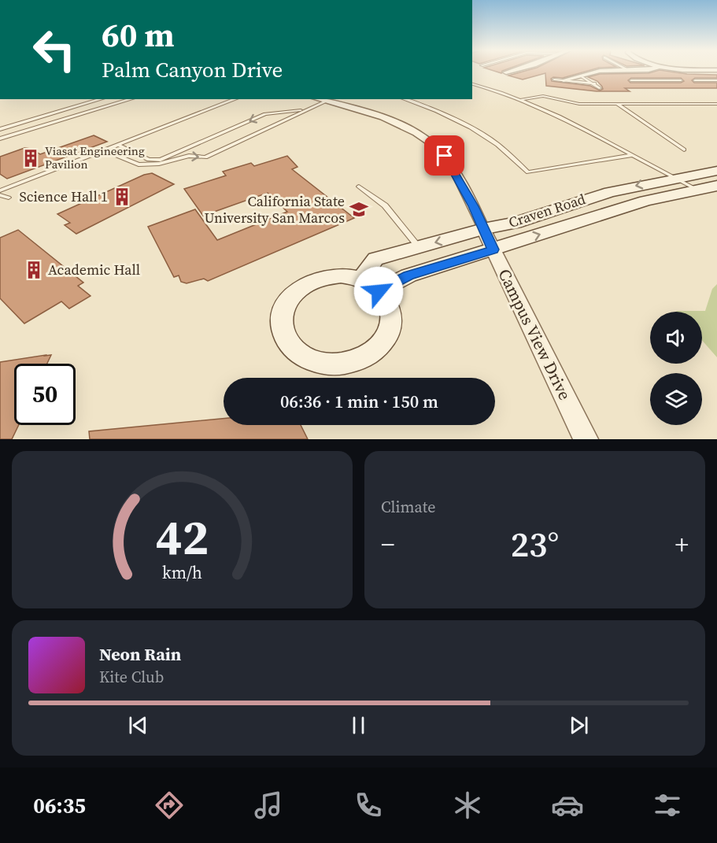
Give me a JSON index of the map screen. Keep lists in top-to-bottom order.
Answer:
{
  "streets": {
    "main road": ["Craven Road"],
    "street": ["Campus View Drive"]
  },
  "crossings": [
    ["Craven Road", "Campus View Drive"]
  ],
  "places": {
    "building": ["Viasat Engineering Pavilion", "Science Hall 1", "Academic Hall"],
    "school or university": ["California State University San Marcos"]
  },
  "page": {
    "turn": ["60 m", "Palm Canyon Drive"],
    "limit": "50",
    "trip": "06:36 · 1 min · 150 m",
    "tile": "Climate",
    "heat": ["−", "23°", "+"],
    "song": ["Neon Rain", "Kite Club"],
    "tabs": "06:35",
    "gauge": ["42", "km/h"]
  }
}
